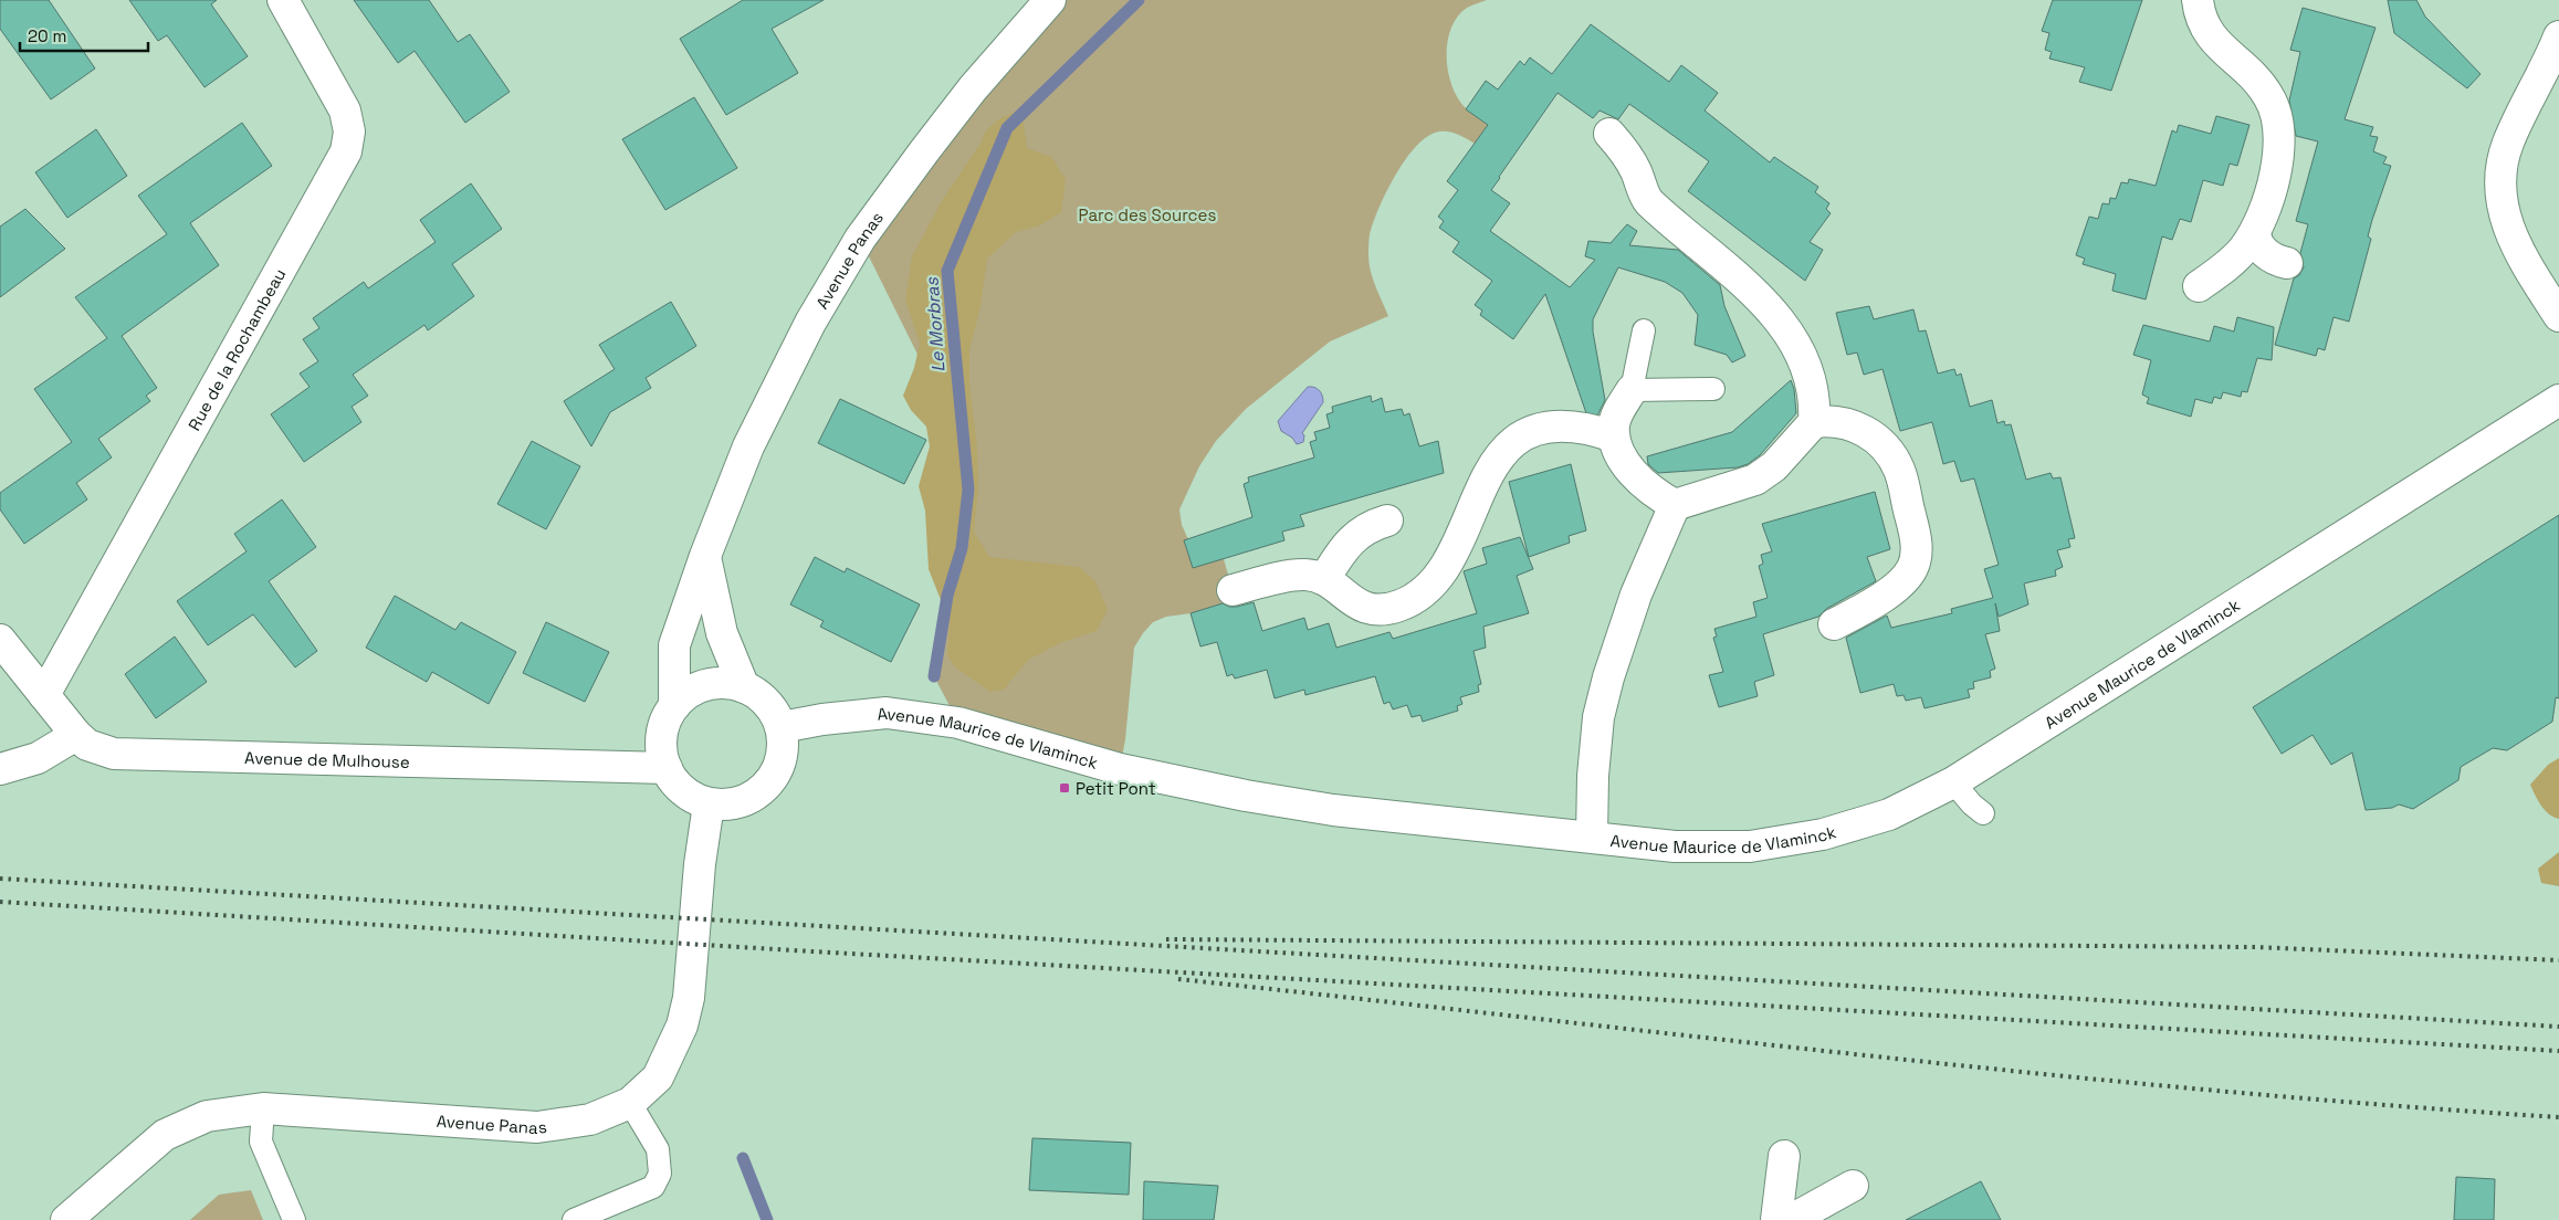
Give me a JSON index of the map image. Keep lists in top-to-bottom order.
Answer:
{
  "streets": {
    "street": [
      "Avenue Panas",
      "Rue de la Rochambeau",
      "Avenue Maurice de Vlaminck",
      "Avenue de Mulhouse"
    ]
  },
  "crossings": [
    ["Avenue Panas", "Avenue Maurice de Vlaminck"],
    ["Avenue Panas", "Avenue de Mulhouse"],
    ["Rue de la Rochambeau", "Avenue de Mulhouse"],
    ["Avenue Maurice de Vlaminck", "Avenue de Mulhouse"]
  ],
  "water": ["Le Morbras"],
  "parks": ["Parc des Sources"],
  "places": {
    "transit": ["Petit Pont"]
  },
  "scale_bar": "20 m"
}
